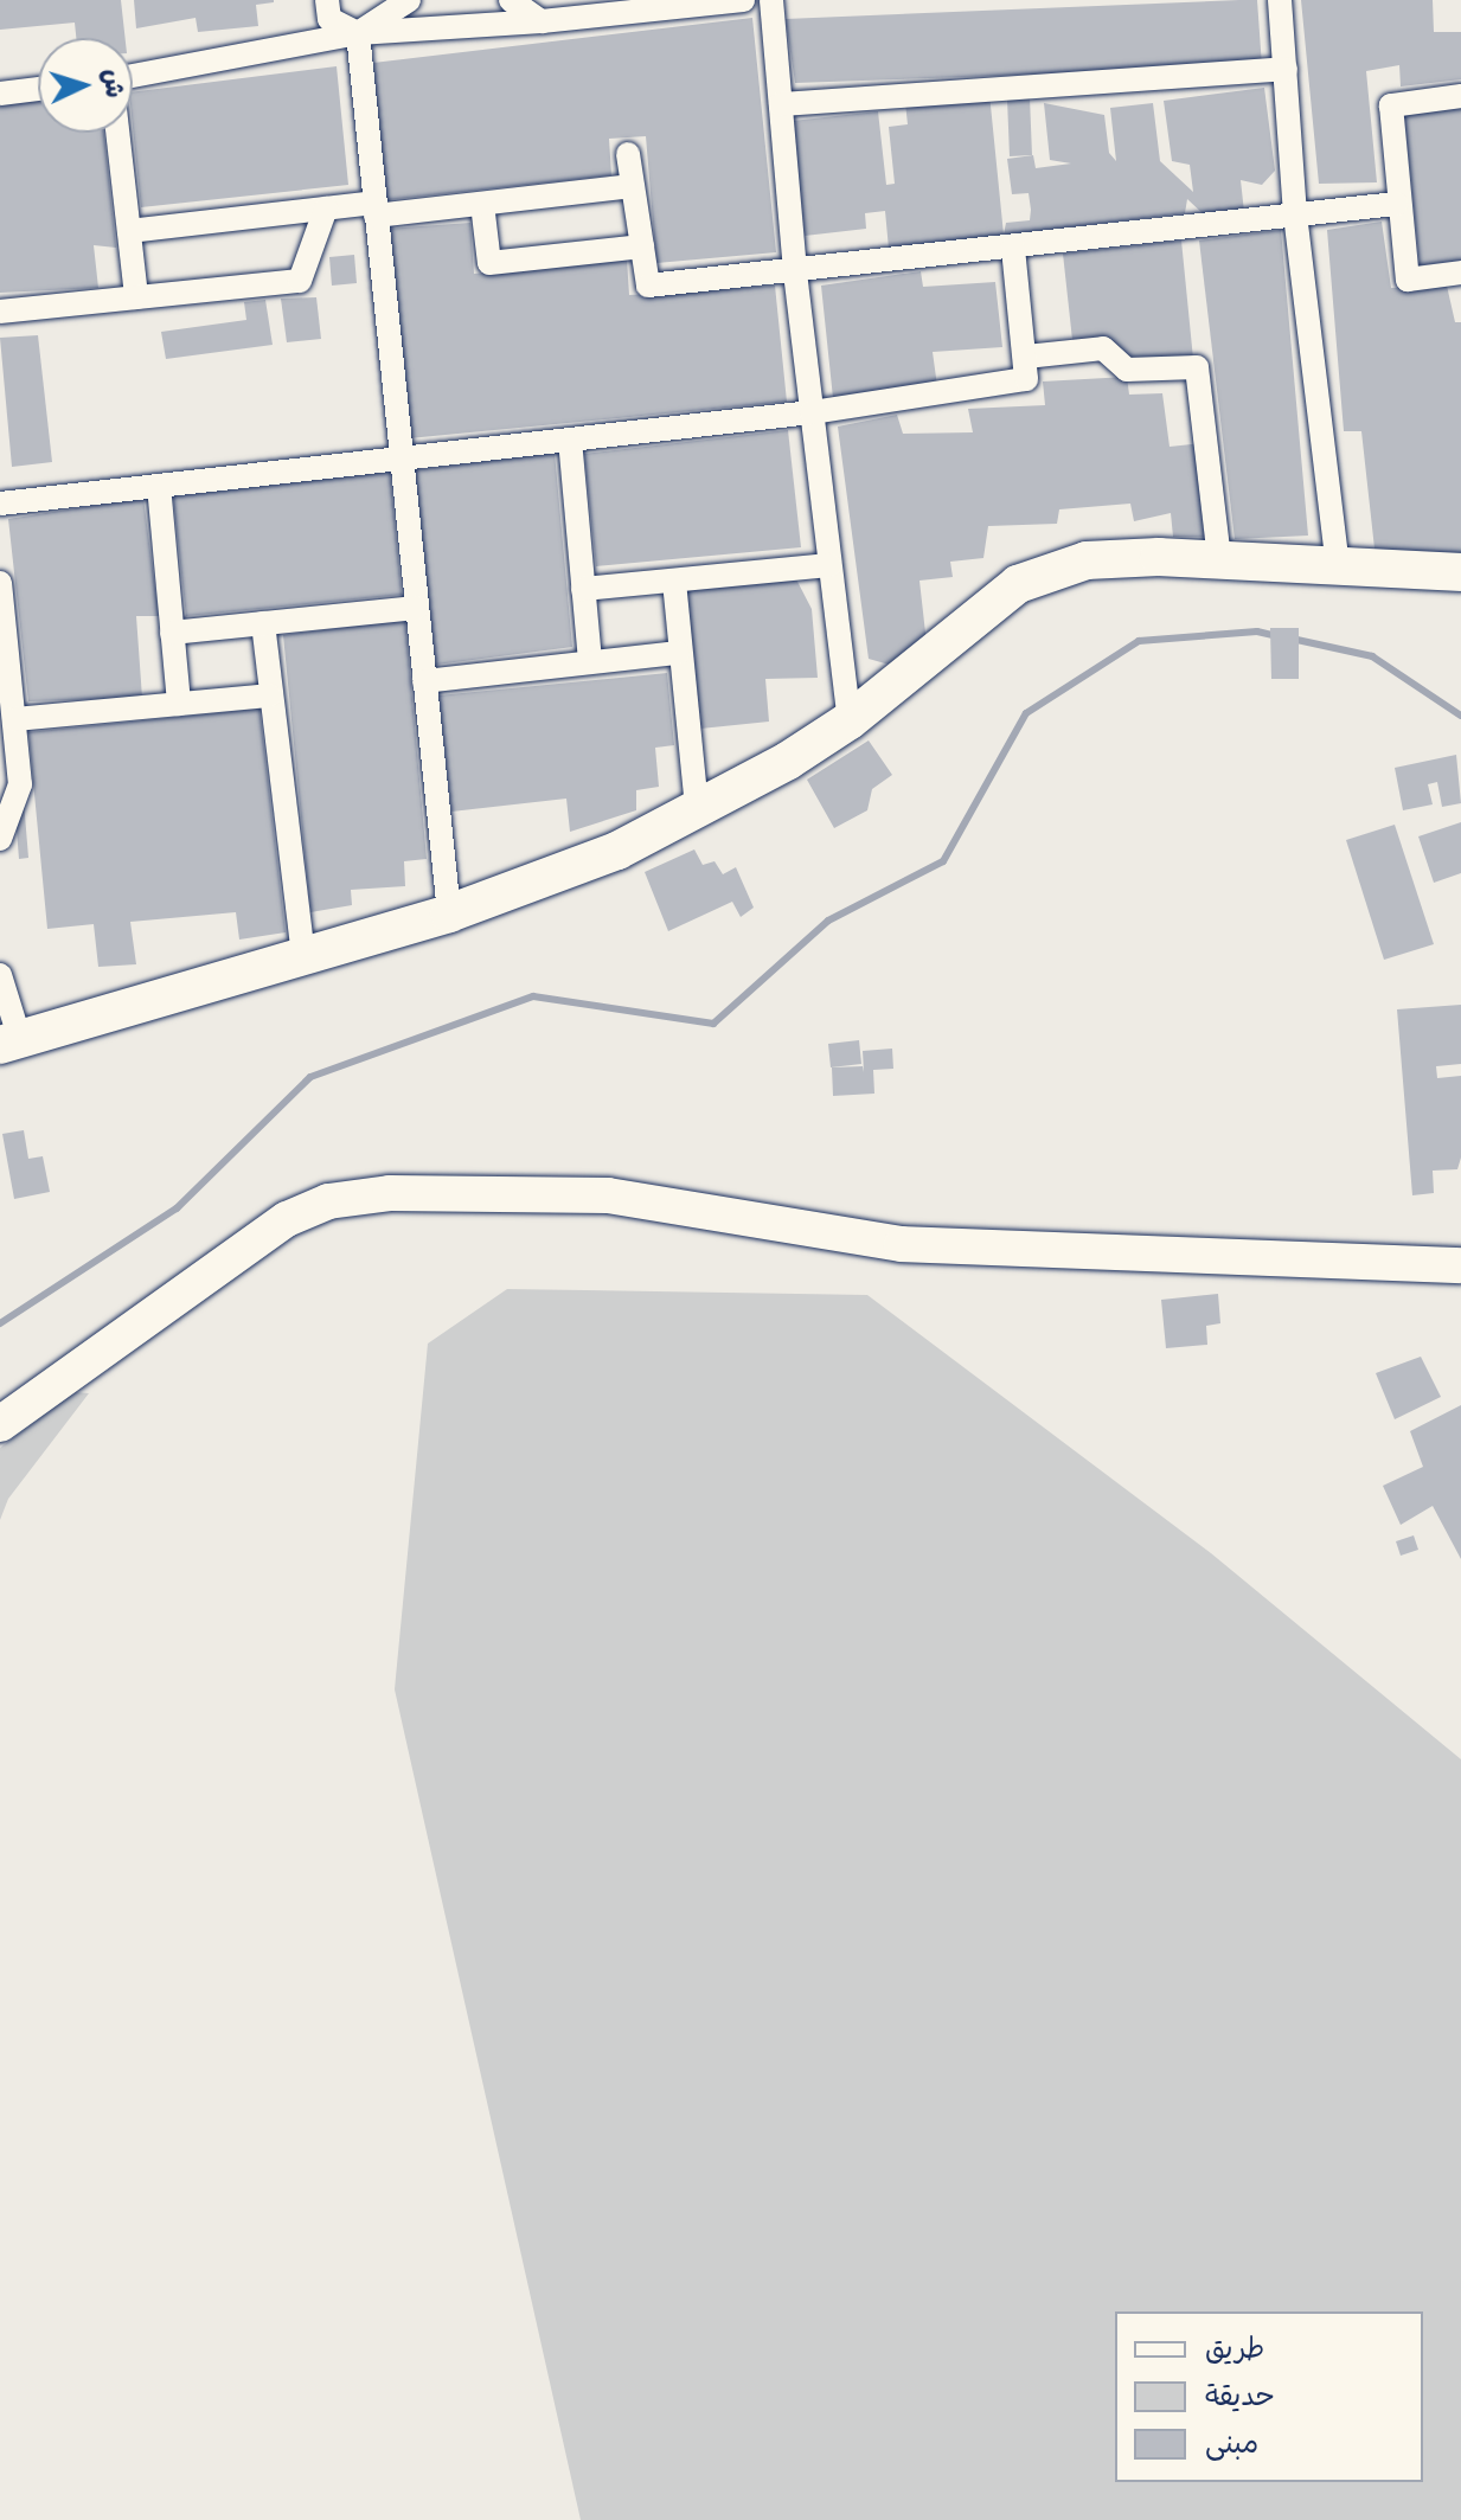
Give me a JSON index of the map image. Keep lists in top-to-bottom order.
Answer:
{
  "legend": ["طريق", "حديقة", "مبنى"],
  "north": "right"
}
